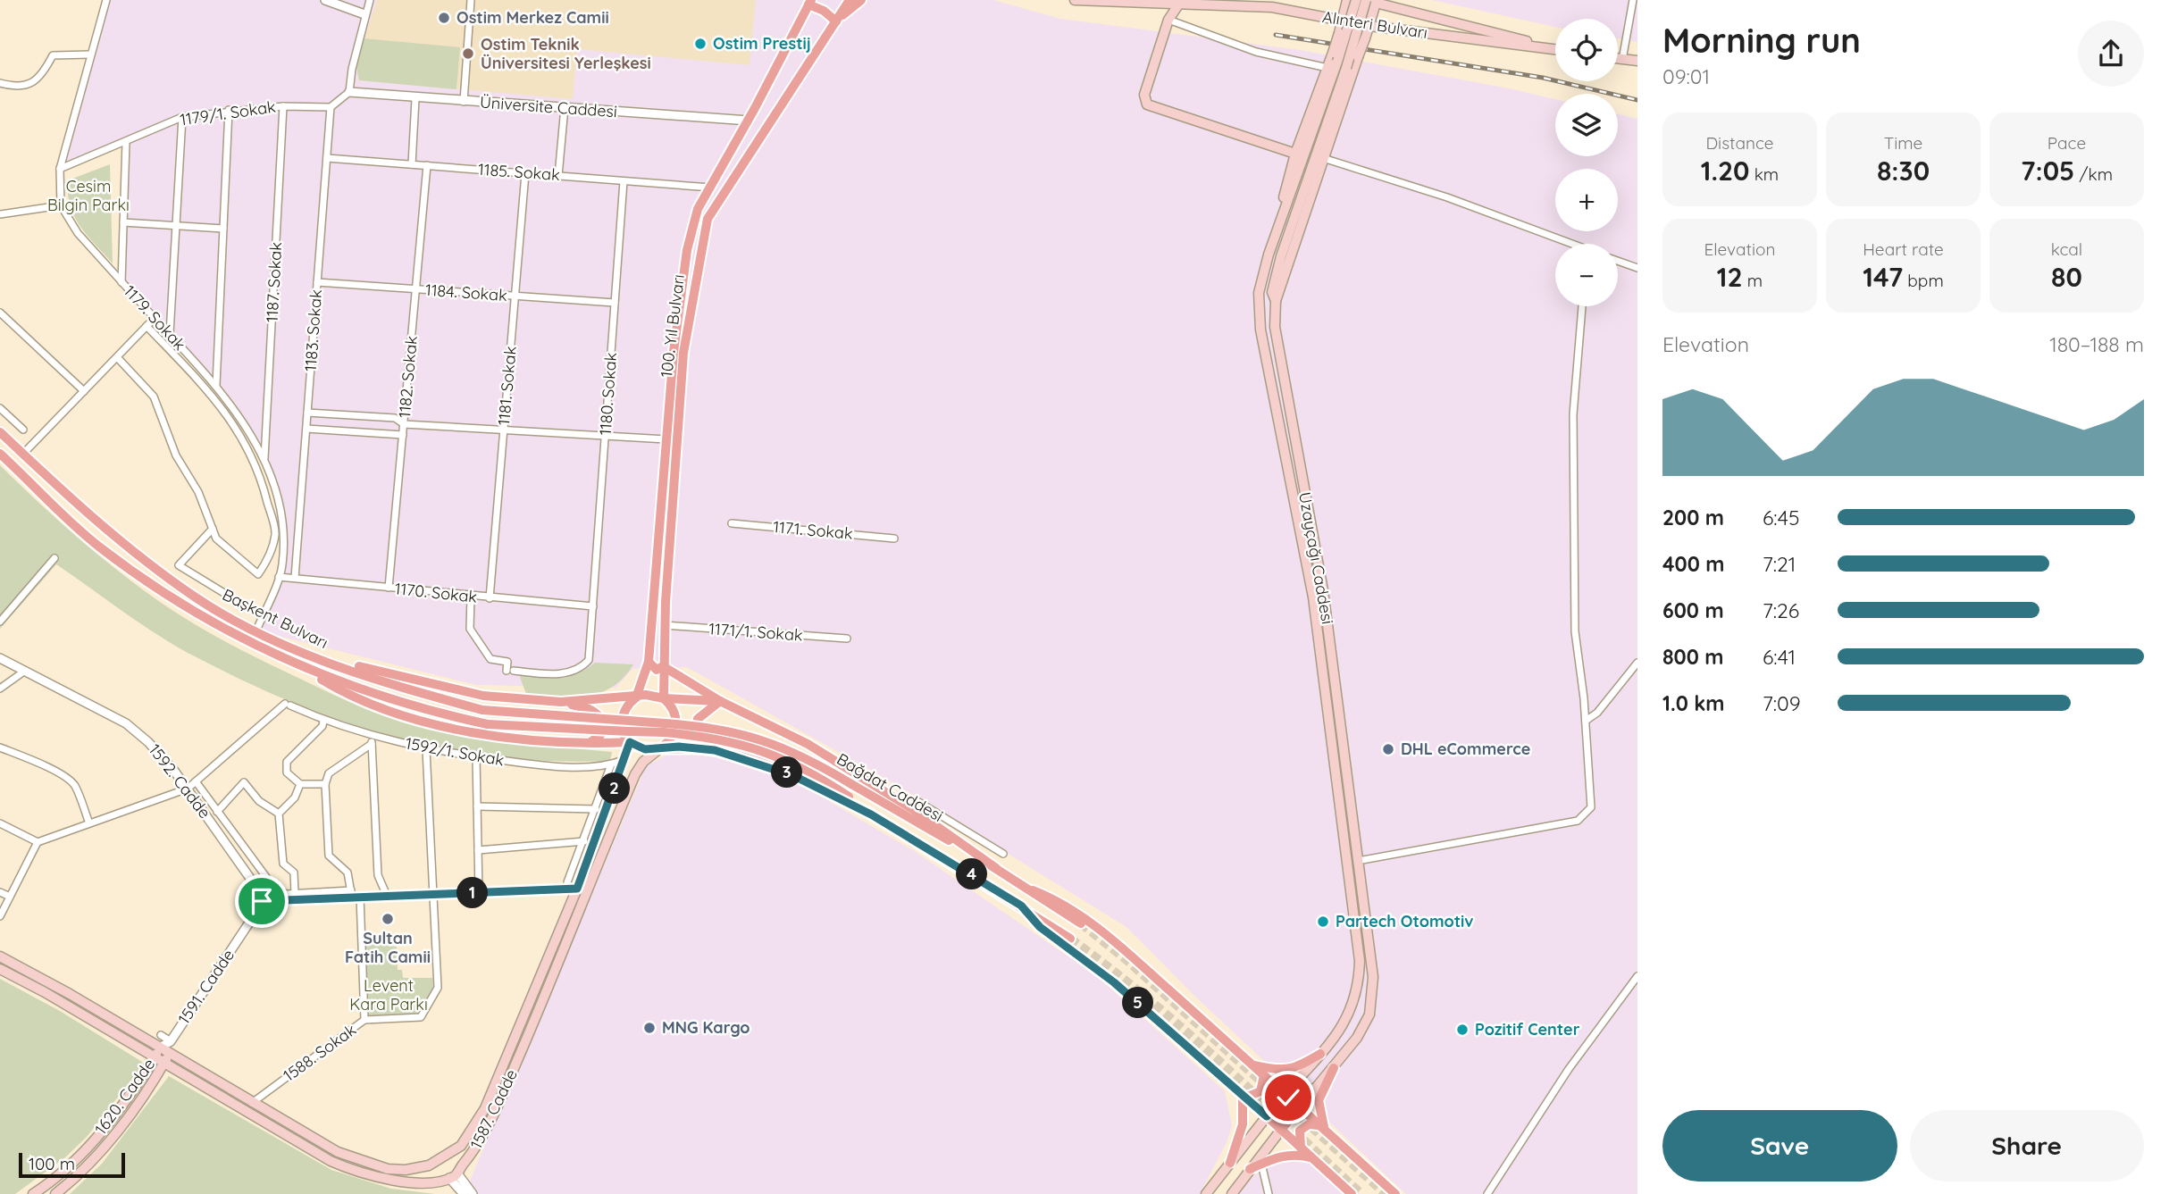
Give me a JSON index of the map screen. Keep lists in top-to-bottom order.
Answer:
{
  "streets": {
    "main road": [
      "Alınteri Bulvarı",
      "100. Yıl Bulvarı",
      "Uzayçağı Caddesi",
      "Başkent Bulvarı",
      "Bağdat Caddesi",
      "1620. Cadde",
      "1587. Cadde"
    ],
    "street": [
      "Üniversite Caddesi",
      "1179/1. Sokak",
      "1185. Sokak",
      "1187. Sokak",
      "1184. Sokak",
      "1179. Sokak",
      "1183. Sokak",
      "1182. Sokak",
      "1181. Sokak",
      "1180. Sokak",
      "1171. Sokak",
      "1170. Sokak",
      "1171/1. Sokak",
      "1592/1. Sokak",
      "1592. Cadde",
      "1591. Cadde",
      "1588. Sokak"
    ]
  },
  "crossings": [
    ["Alınteri Bulvarı", "Uzayçağı Caddesi"],
    ["Üniversite Caddesi", "100. Yıl Bulvarı"],
    ["1179/1. Sokak", "1187. Sokak"],
    ["1179/1. Sokak", "1183. Sokak"],
    ["1185. Sokak", "100. Yıl Bulvarı"],
    ["1185. Sokak", "1183. Sokak"],
    ["1185. Sokak", "1182. Sokak"],
    ["1185. Sokak", "1181. Sokak"],
    ["1185. Sokak", "1180. Sokak"],
    ["1187. Sokak", "1179. Sokak"],
    ["1184. Sokak", "1183. Sokak"],
    ["1184. Sokak", "1182. Sokak"],
    ["1184. Sokak", "1181. Sokak"],
    ["1184. Sokak", "1180. Sokak"],
    ["1179. Sokak", "1170. Sokak"],
    ["1179. Sokak", "Başkent Bulvarı"],
    ["100. Yıl Bulvarı", "1171/1. Sokak"],
    ["100. Yıl Bulvarı", "1587. Cadde"],
    ["1183. Sokak", "1170. Sokak"],
    ["1182. Sokak", "1170. Sokak"],
    ["1181. Sokak", "1170. Sokak"],
    ["1180. Sokak", "1170. Sokak"],
    ["Başkent Bulvarı", "Bağdat Caddesi"],
    ["1592/1. Sokak", "1588. Sokak"],
    ["1592/1. Sokak", "1587. Cadde"],
    ["1592. Cadde", "1591. Cadde"],
    ["1588. Sokak", "1587. Cadde"],
    ["1620. Cadde", "1587. Cadde"]
  ],
  "parks": ["Cesim Bilgin Parkı", "Levent Kara Parkı"],
  "places": [
    "Ostim Merkez Camii",
    "Ostim Prestij",
    "Ostim Teknik Üniversitesi Yerleşkesi",
    "DHL eCommerce",
    "Sultan Fatih Camii",
    "Partech Otomotiv",
    "MNG Kargo",
    "Pozitif Center"
  ],
  "scale_bar": "100 m",
  "page": {
    "heading": ["Morning run", "09:01"],
    "map_buttons": ["+", "−"],
    "stats": [
      ["Distance", "1.20 km"],
      ["Time", "8:30"],
      ["Pace", "7:05 /km"],
      ["Elevation", "12 m"],
      ["Heart rate", "147 bpm"],
      ["kcal", "80"]
    ],
    "chart": ["Elevation", "180–188 m"],
    "list": [
      {
        "name": "200 m",
        "note": "6:45"
      },
      {
        "name": "400 m",
        "note": "7:21"
      },
      {
        "name": "600 m",
        "note": "7:26"
      },
      {
        "name": "800 m",
        "note": "6:41"
      },
      {
        "name": "1.0 km",
        "note": "7:09"
      }
    ],
    "pins": [
      "3",
      "2",
      "4",
      "1",
      "5"
    ],
    "buttons": ["Save", "Share"],
    "scale": "100 m"
  }
}
